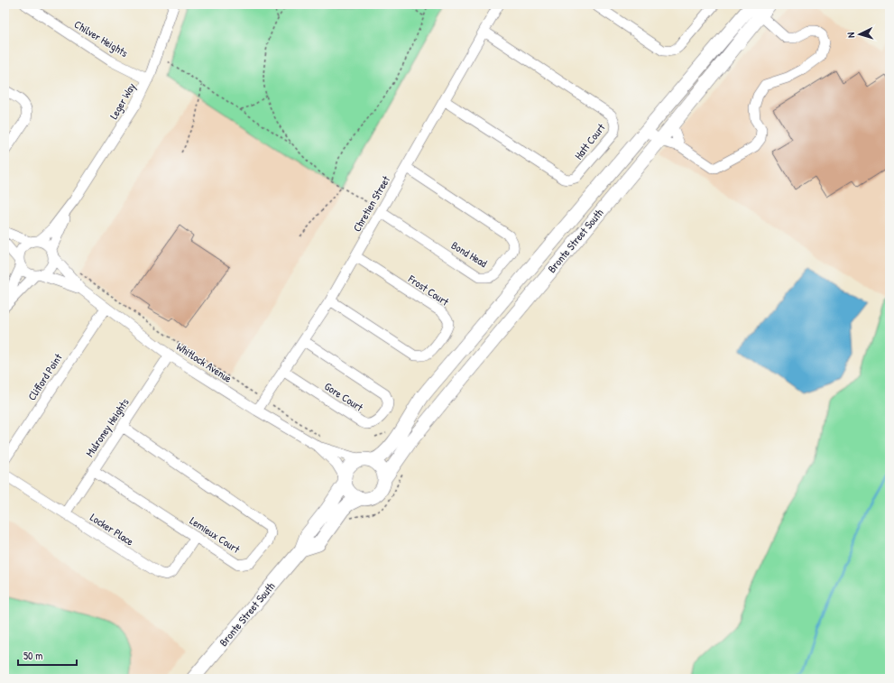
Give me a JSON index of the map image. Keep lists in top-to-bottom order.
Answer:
{
  "streets": {
    "main road": ["Bronte Street South"],
    "street": [
      "Chilver Heights",
      "Leger Way",
      "Hatt Court",
      "Chretien Street",
      "Bond Head",
      "Frost Court",
      "Whitlock Avenue",
      "Clifford Point",
      "Gore Court",
      "Mulroney Heights",
      "Locker Place",
      "Lemieux Court"
    ]
  },
  "crossings": [
    ["Chilver Heights", "Leger Way"],
    ["Leger Way", "Whitlock Avenue"],
    ["Hatt Court", "Chretien Street"],
    ["Chretien Street", "Bond Head"],
    ["Chretien Street", "Frost Court"],
    ["Chretien Street", "Whitlock Avenue"],
    ["Chretien Street", "Gore Court"],
    ["Bronte Street South", "Whitlock Avenue"],
    ["Whitlock Avenue", "Clifford Point"],
    ["Whitlock Avenue", "Mulroney Heights"],
    ["Mulroney Heights", "Locker Place"],
    ["Mulroney Heights", "Lemieux Court"],
    ["Locker Place", "Lemieux Court"]
  ],
  "scale_bar": "50 m",
  "north": "left"
}
